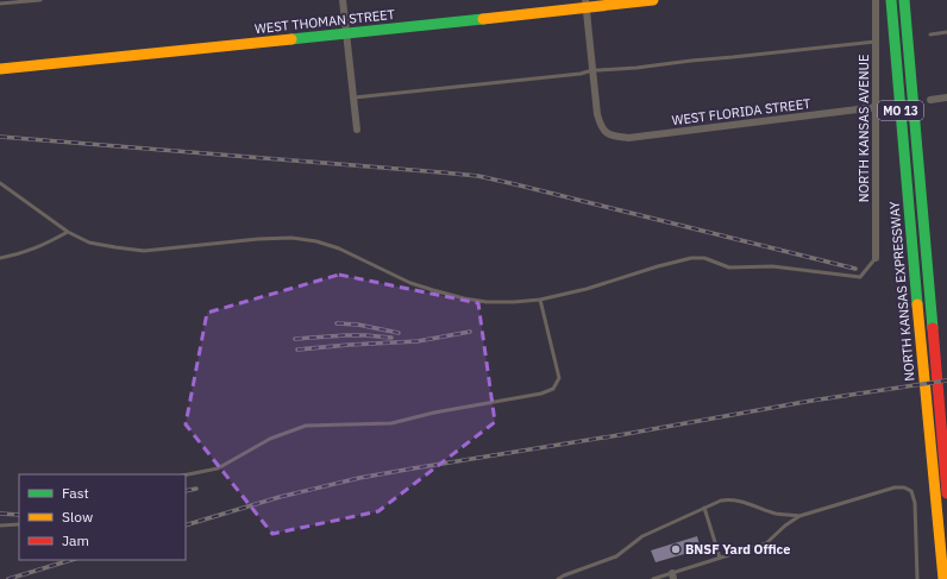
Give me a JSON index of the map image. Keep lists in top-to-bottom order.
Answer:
{
  "streets": {
    "main road": ["WEST THOMAN STREET", "MO 13", "NORTH KANSAS EXPRESSWAY"],
    "street": ["WEST FLORIDA STREET", "NORTH KANSAS AVENUE"]
  },
  "crossings": [
    ["WEST FLORIDA STREET", "NORTH KANSAS AVENUE"]
  ],
  "places": ["BNSF Yard Office"],
  "legend": ["Fast", "Slow", "Jam"]
}
